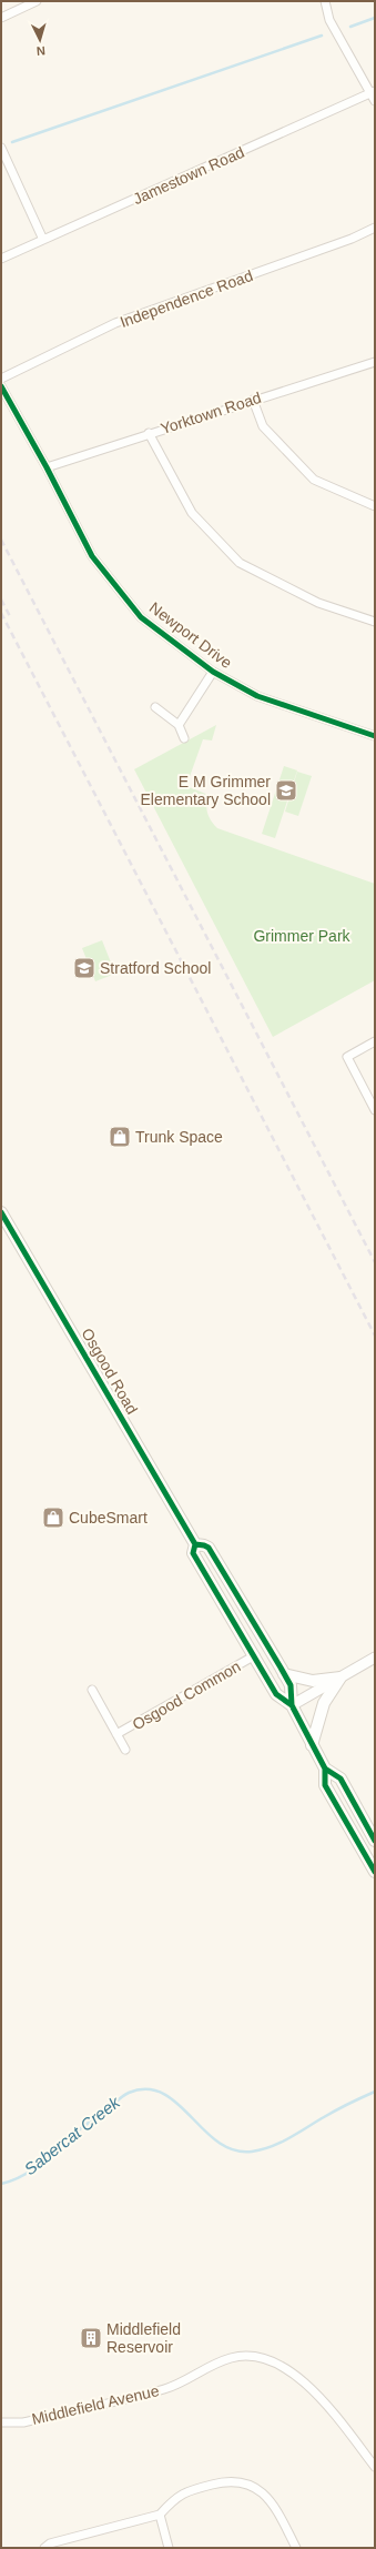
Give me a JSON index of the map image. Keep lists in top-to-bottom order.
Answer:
{
  "streets": {
    "main road": ["Osgood Road"],
    "street": [
      "Jamestown Road",
      "Independence Road",
      "Yorktown Road",
      "Newport Drive",
      "Osgood Common",
      "Middlefield Avenue"
    ]
  },
  "crossings": [
    ["Yorktown Road", "Newport Drive"],
    ["Osgood Road", "Osgood Common"]
  ],
  "water": ["Sabercat Creek"],
  "parks": ["Grimmer Park"],
  "places": {
    "school or university": ["E M Grimmer Elementary School", "Stratford School"],
    "shop": ["Trunk Space", "CubeSmart"],
    "building": ["Middlefield Reservoir"]
  },
  "north": "bottom"
}
